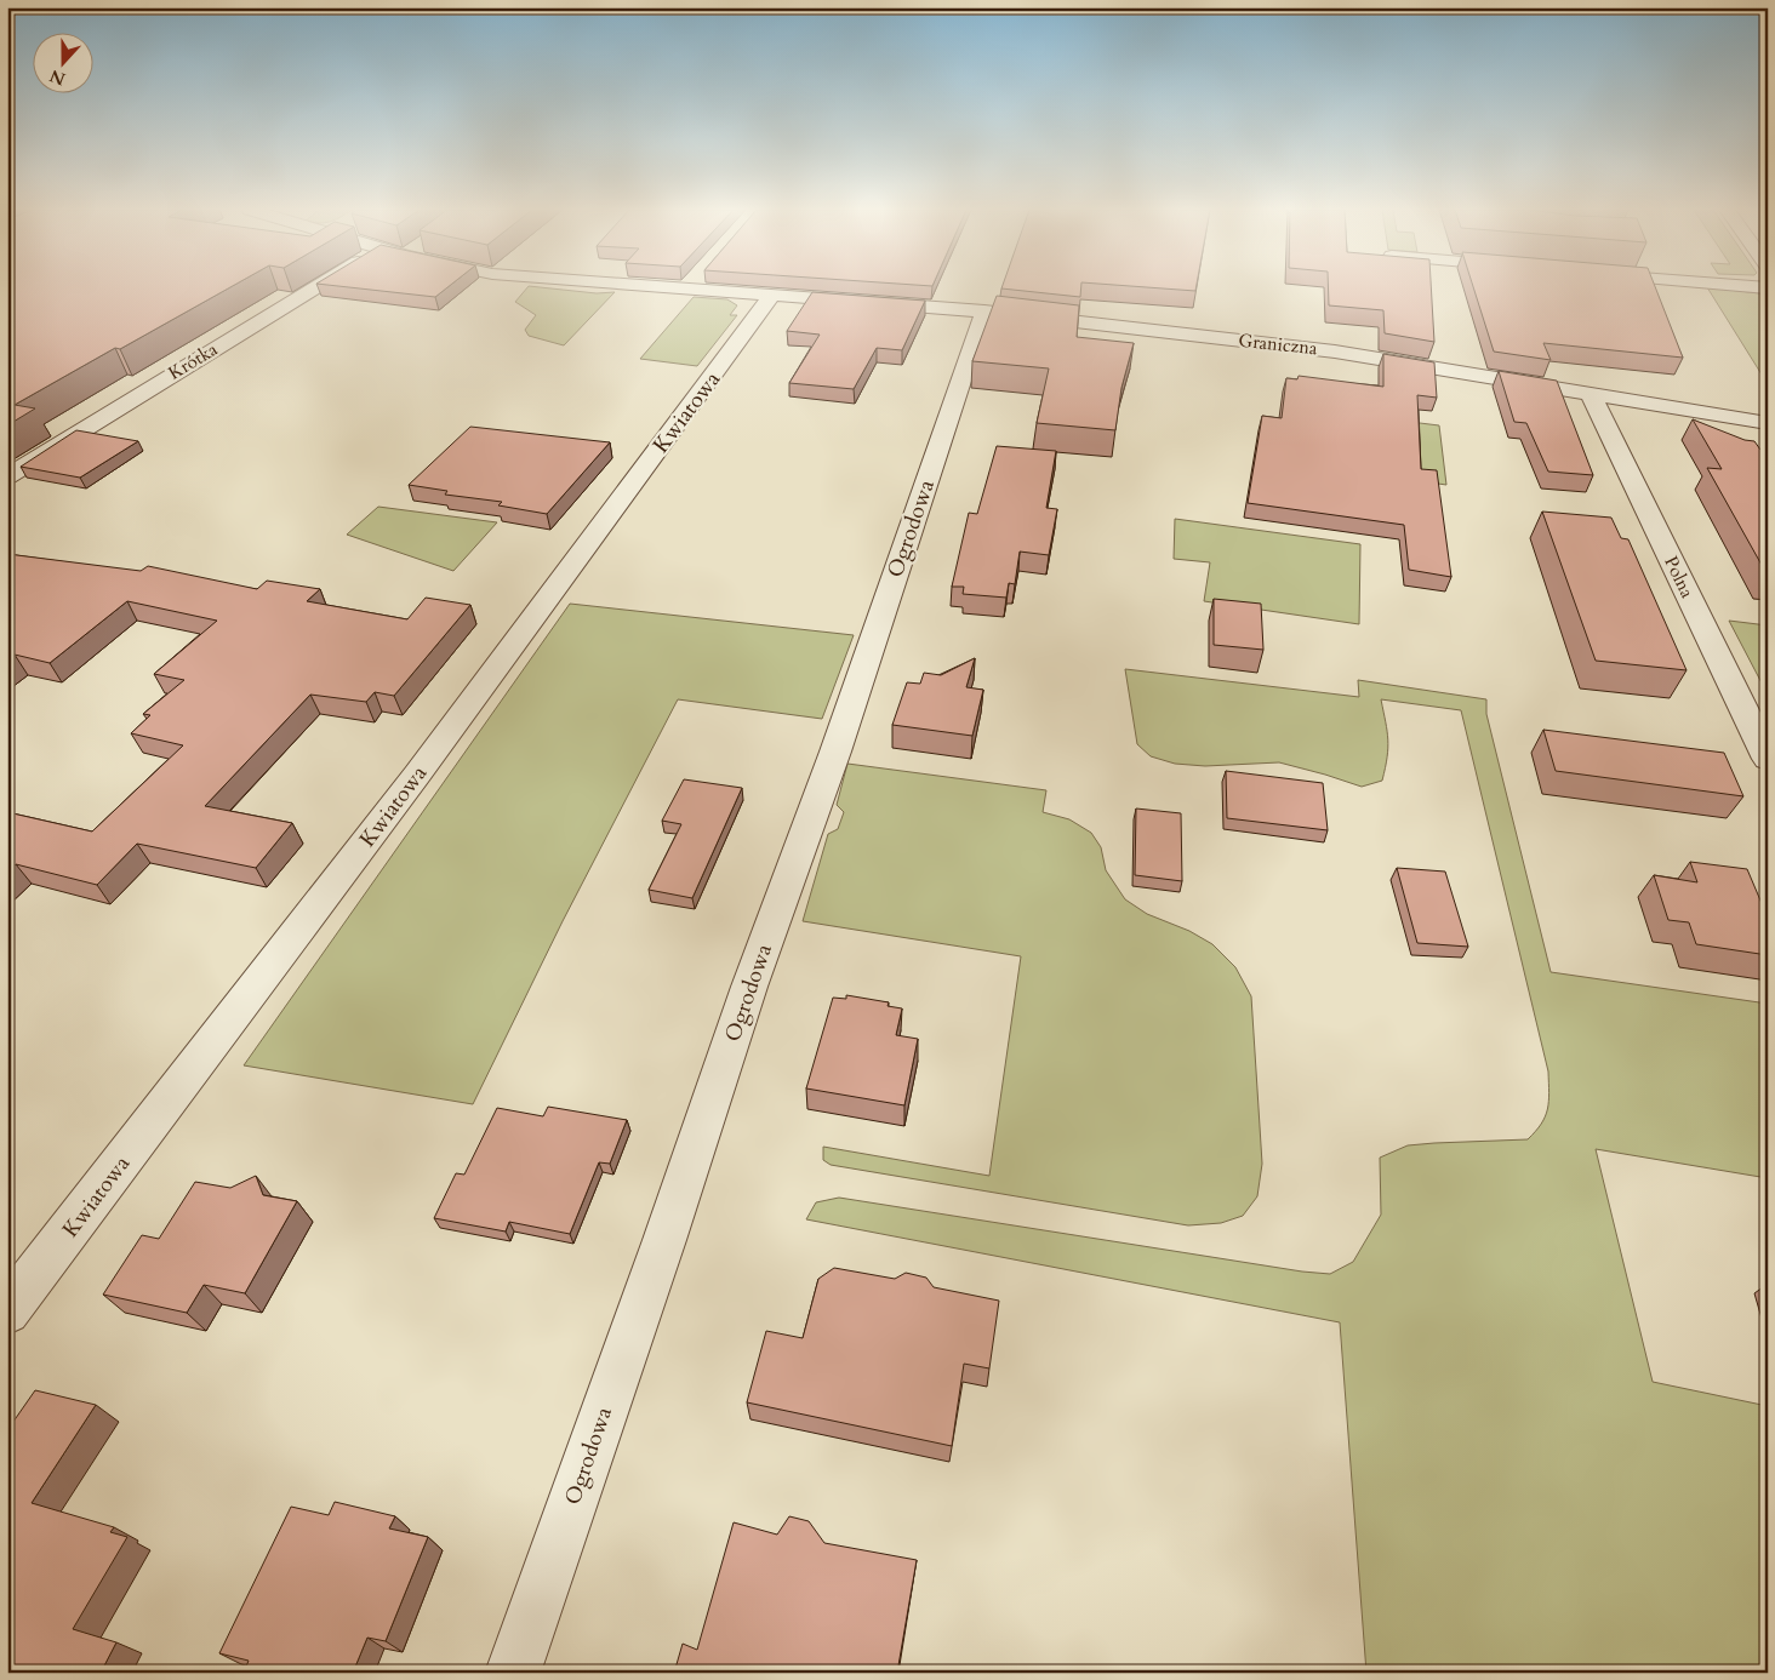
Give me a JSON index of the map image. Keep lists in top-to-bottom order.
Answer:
{
  "streets": {
    "street": [
      "Graniczna",
      "Krótka",
      "Kwiatowa",
      "Ogrodowa",
      "Polna"
    ]
  },
  "crossings": [
    ["Graniczna", "Kwiatowa"],
    ["Graniczna", "Ogrodowa"],
    ["Graniczna", "Polna"]
  ],
  "north": "bottom"
}
